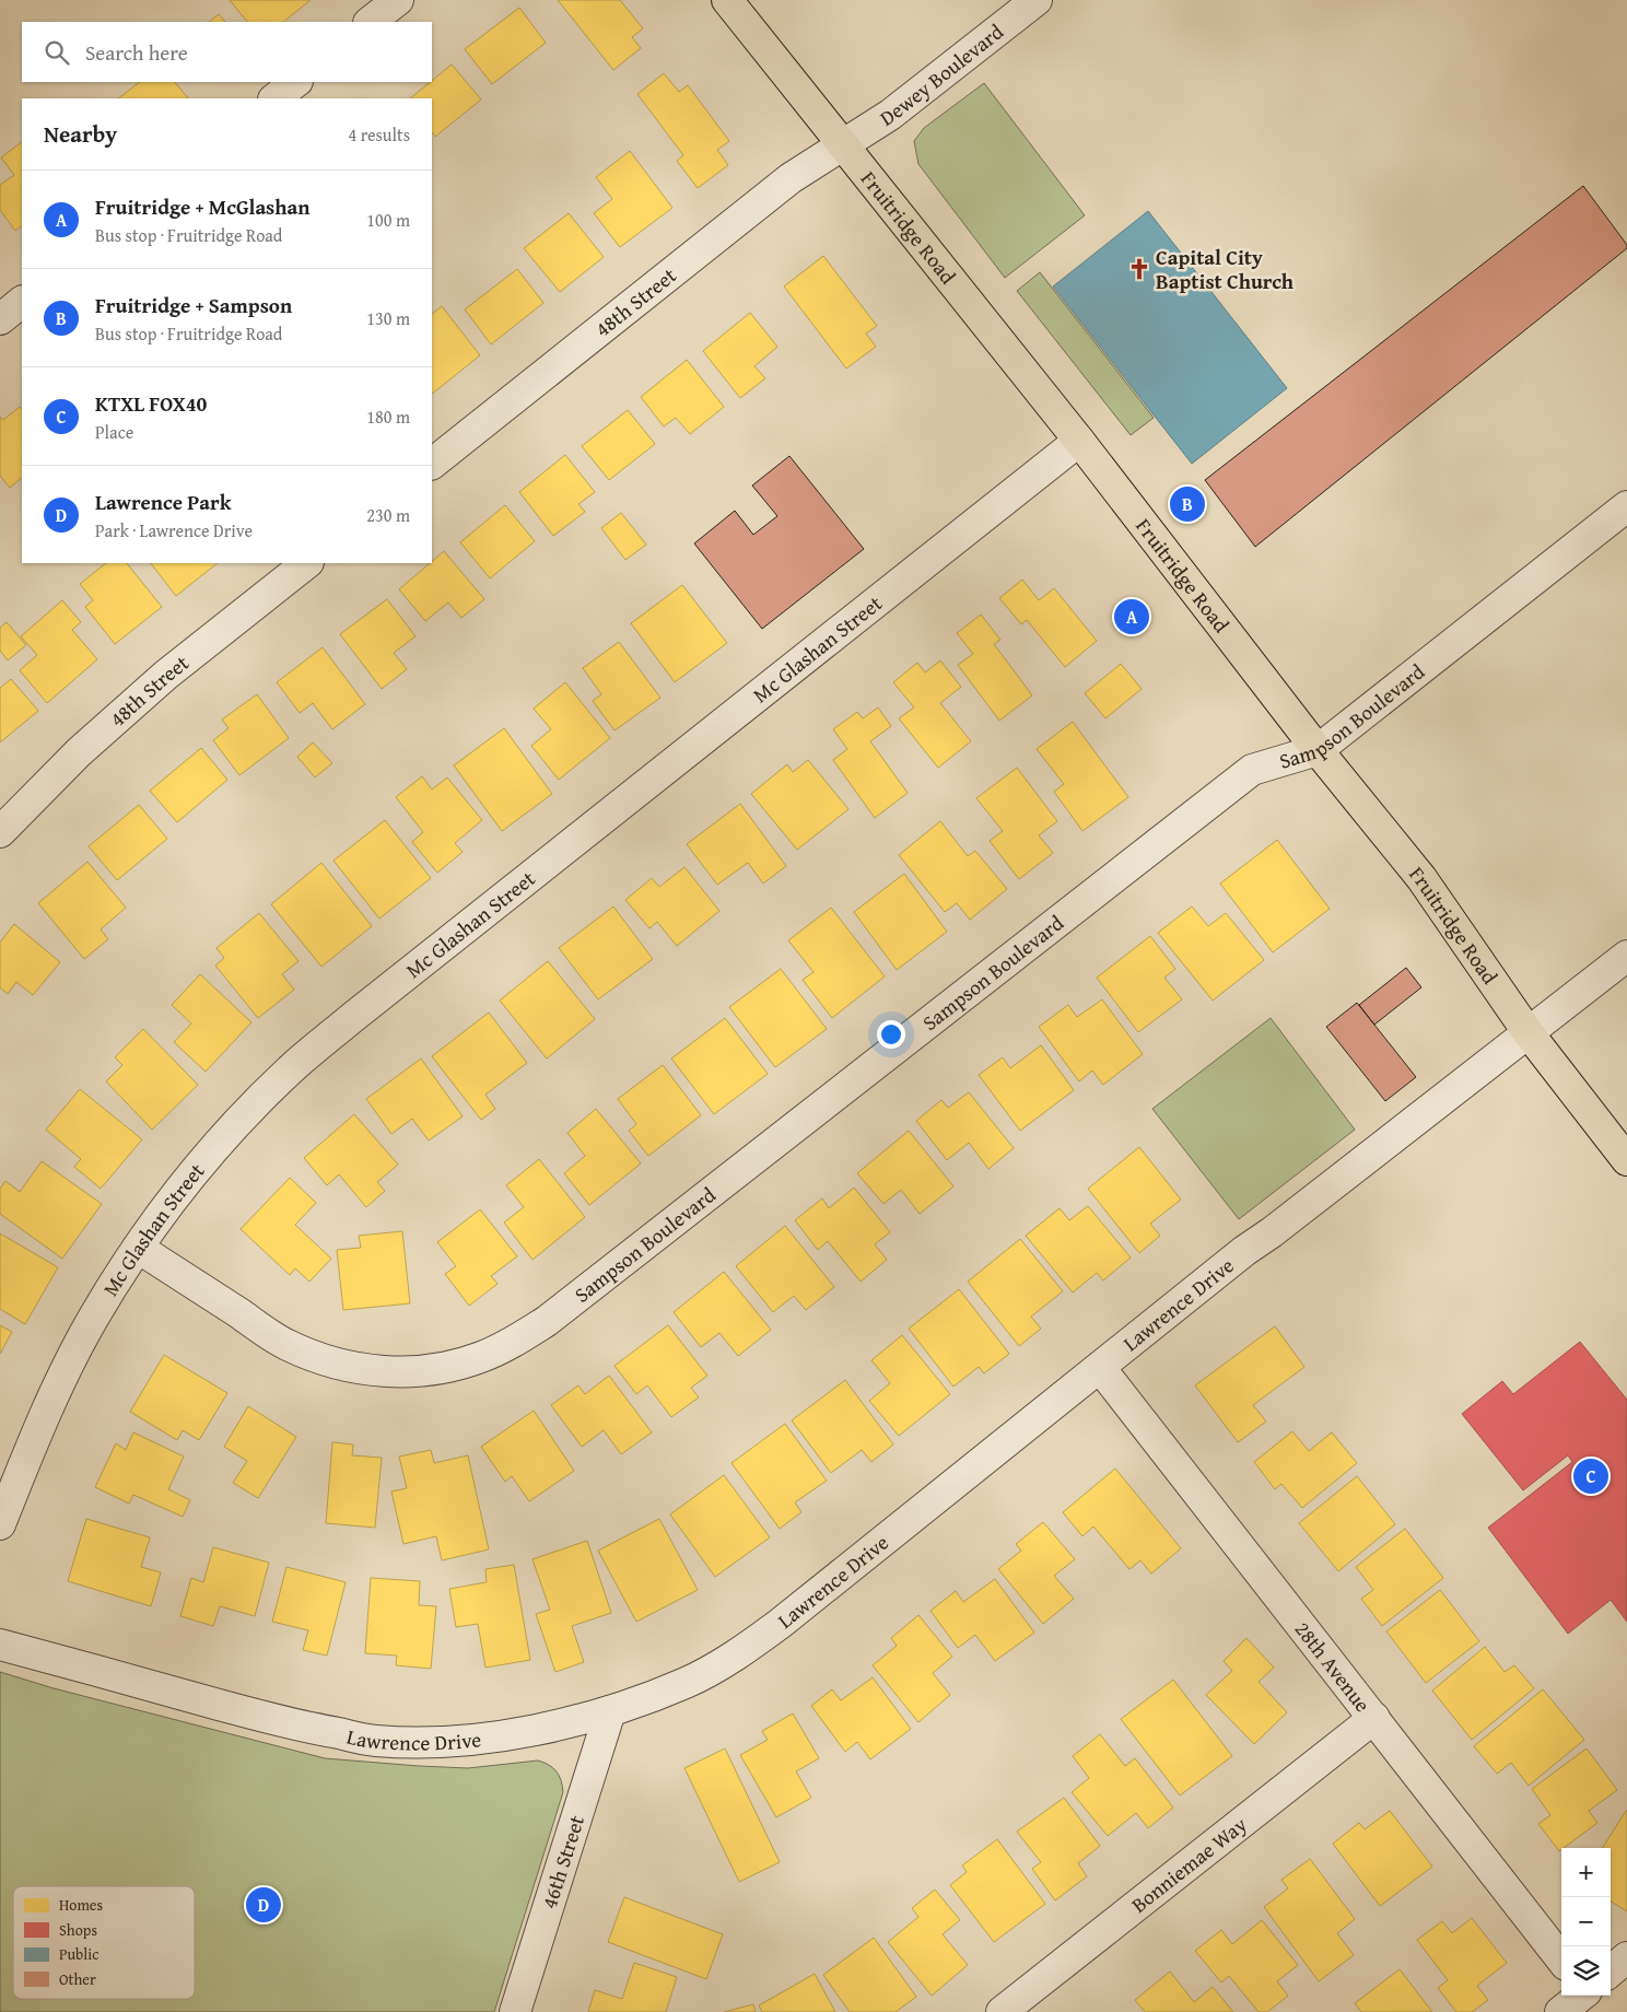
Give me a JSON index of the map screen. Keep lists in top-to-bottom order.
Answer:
{
  "streets": {
    "main road": ["Fruitridge Road"],
    "street": [
      "Dewey Boulevard",
      "48th Street",
      "Mc Glashan Street",
      "Sampson Boulevard",
      "Lawrence Drive",
      "28th Avenue",
      "46th Street",
      "Bonniemae Way"
    ]
  },
  "crossings": [
    ["Dewey Boulevard", "Fruitridge Road"],
    ["Dewey Boulevard", "48th Street"],
    ["Fruitridge Road", "48th Street"],
    ["Fruitridge Road", "Mc Glashan Street"],
    ["Fruitridge Road", "Sampson Boulevard"],
    ["Fruitridge Road", "Lawrence Drive"],
    ["Mc Glashan Street", "Sampson Boulevard"],
    ["Lawrence Drive", "28th Avenue"],
    ["Lawrence Drive", "46th Street"],
    ["28th Avenue", "Bonniemae Way"]
  ],
  "places": {
    "church": ["Capital City Baptist Church"]
  },
  "legend": [
    "Homes",
    "Shops",
    "Public",
    "Other"
  ],
  "page": {
    "search": "Search here",
    "heading": ["Nearby", "4 results"],
    "list": [
      {
        "mark": "A",
        "name": "Fruitridge + McGlashan",
        "note": "Bus stop · Fruitridge Road",
        "value": "100 m"
      },
      {
        "mark": "B",
        "name": "Fruitridge + Sampson",
        "note": "Bus stop · Fruitridge Road",
        "value": "130 m"
      },
      {
        "mark": "C",
        "name": "KTXL FOX40",
        "note": "Place",
        "value": "180 m"
      },
      {
        "mark": "D",
        "name": "Lawrence Park",
        "note": "Park · Lawrence Drive",
        "value": "230 m"
      }
    ],
    "pins": [
      "B",
      "A",
      "C",
      "D"
    ],
    "map_buttons": ["+", "−"]
  }
}
